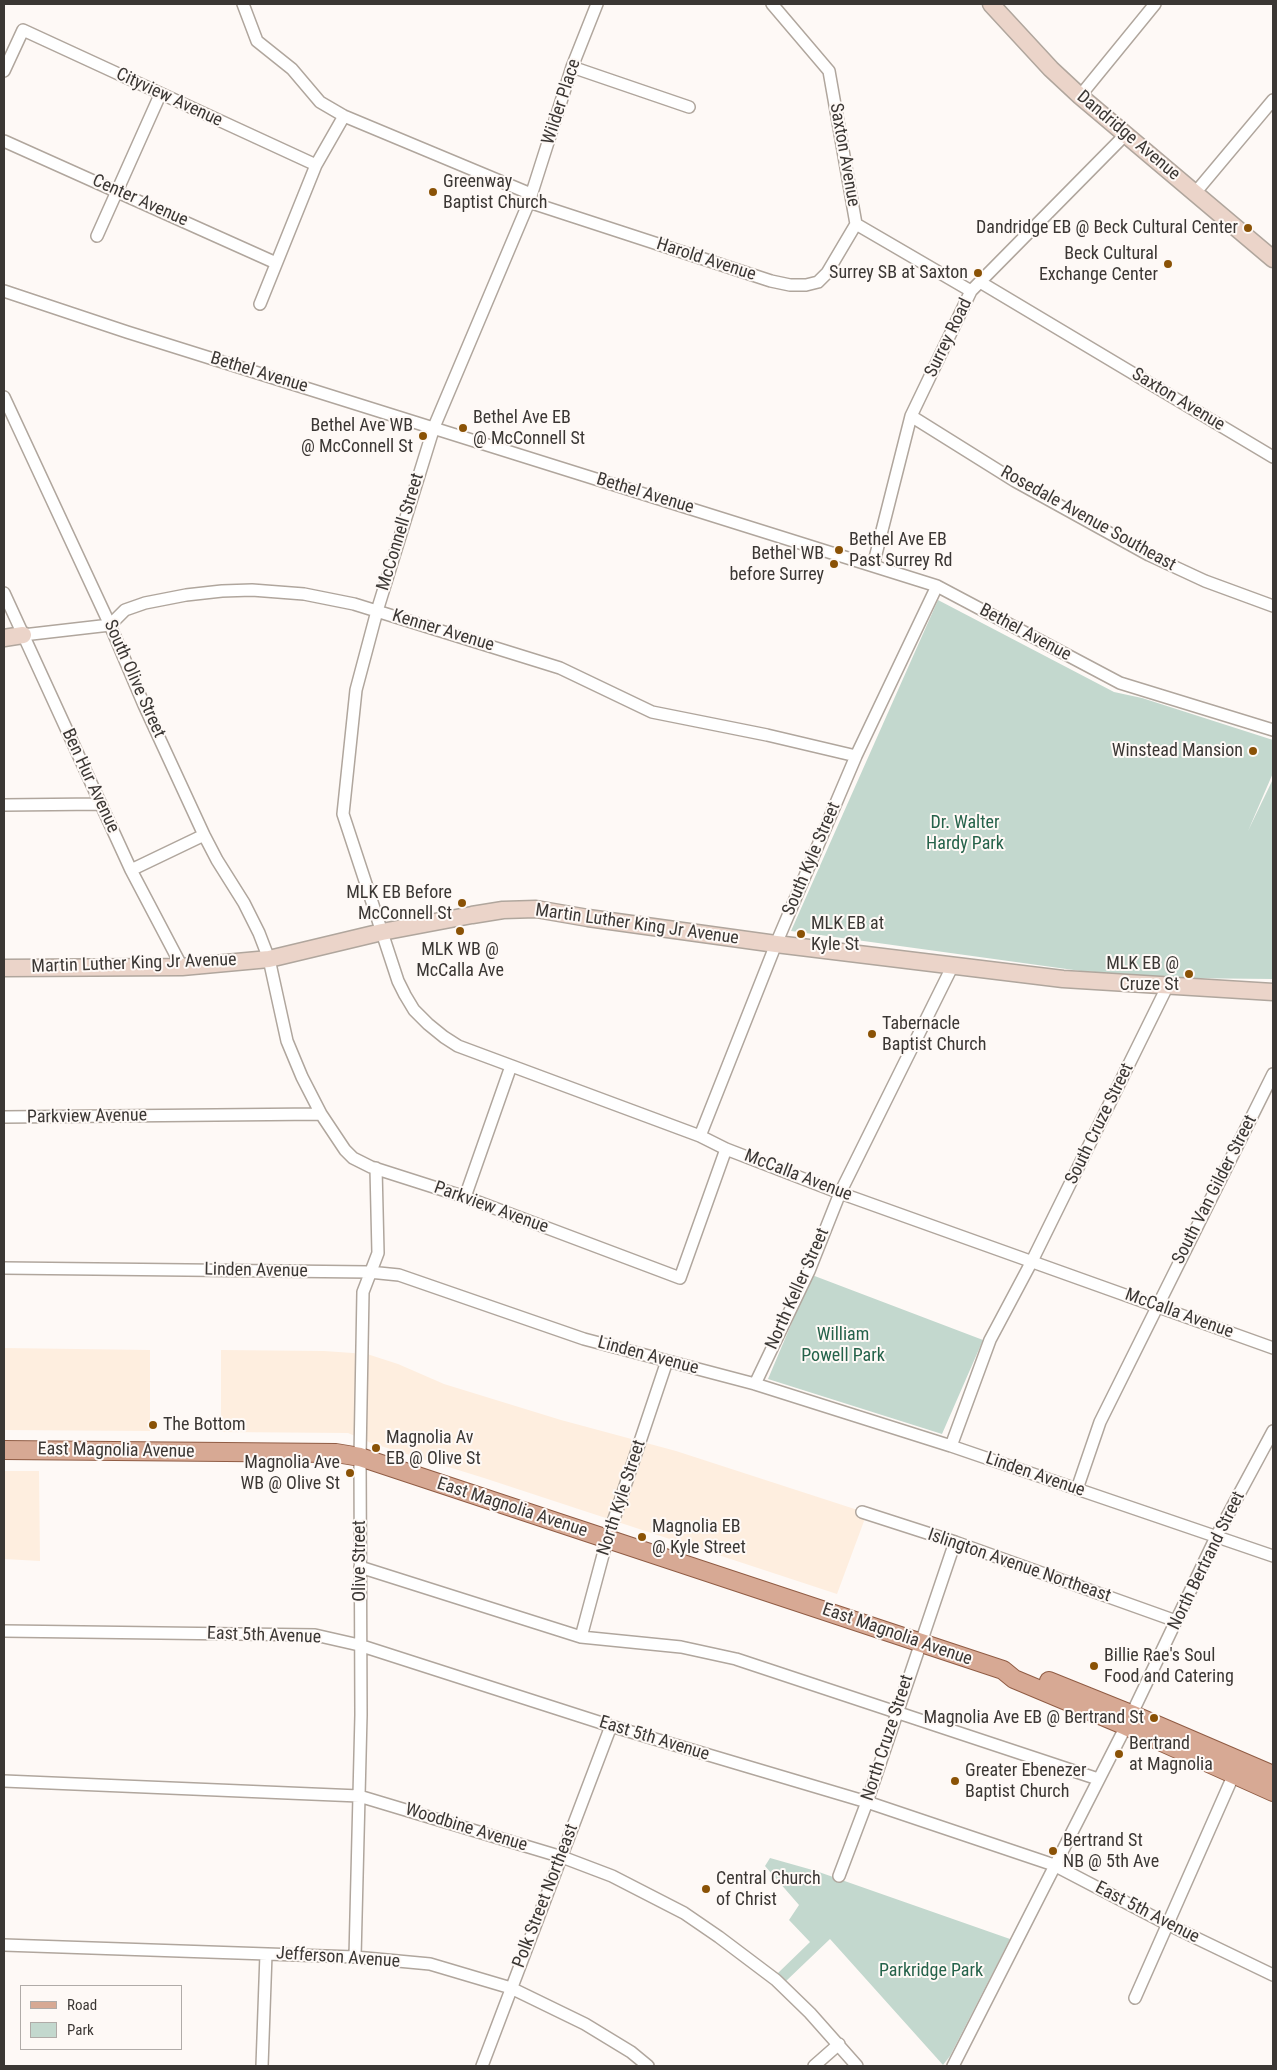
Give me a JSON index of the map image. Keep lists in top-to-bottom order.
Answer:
{
  "streets": {
    "main road": ["Dandridge Avenue", "Martin Luther King Jr Avenue", "East Magnolia Avenue"],
    "street": [
      "Cityview Avenue",
      "Wilder Place",
      "Saxton Avenue",
      "Center Avenue",
      "Harold Avenue",
      "Surrey Road",
      "Bethel Avenue",
      "Rosedale Avenue Southeast",
      "McConnell Street",
      "Kenner Avenue",
      "South Olive Street",
      "Ben Hur Avenue",
      "South Kyle Street",
      "Parkview Avenue",
      "South Cruze Street",
      "McCalla Avenue",
      "South Van Gilder Street",
      "Linden Avenue",
      "North Keller Street",
      "North Kyle Street",
      "Olive Street",
      "North Bertrand Street",
      "Islington Avenue Northeast",
      "East 5th Avenue",
      "North Cruze Street",
      "Woodbine Avenue",
      "Polk Street Northeast",
      "Jefferson Avenue"
    ]
  },
  "crossings": [
    ["Wilder Place", "Harold Avenue"],
    ["Wilder Place", "McConnell Street"],
    ["Dandridge Avenue", "Surrey Road"],
    ["Saxton Avenue", "Harold Avenue"],
    ["Saxton Avenue", "Surrey Road"],
    ["Harold Avenue", "McConnell Street"],
    ["Surrey Road", "Bethel Avenue"],
    ["Surrey Road", "Rosedale Avenue Southeast"],
    ["Bethel Avenue", "McConnell Street"],
    ["Bethel Avenue", "South Kyle Street"],
    ["McConnell Street", "Kenner Avenue"],
    ["McConnell Street", "Martin Luther King Jr Avenue"],
    ["McConnell Street", "McCalla Avenue"],
    ["Kenner Avenue", "South Olive Street"],
    ["Kenner Avenue", "South Kyle Street"],
    ["South Olive Street", "Martin Luther King Jr Avenue"],
    ["South Olive Street", "Parkview Avenue"],
    ["Ben Hur Avenue", "Martin Luther King Jr Avenue"],
    ["South Kyle Street", "Martin Luther King Jr Avenue"],
    ["South Kyle Street", "McCalla Avenue"],
    ["Martin Luther King Jr Avenue", "Parkview Avenue"],
    ["Martin Luther King Jr Avenue", "South Cruze Street"],
    ["Martin Luther King Jr Avenue", "McCalla Avenue"],
    ["Martin Luther King Jr Avenue", "North Keller Street"],
    ["Parkview Avenue", "McCalla Avenue"],
    ["Parkview Avenue", "Olive Street"],
    ["South Cruze Street", "McCalla Avenue"],
    ["McCalla Avenue", "South Van Gilder Street"],
    ["McCalla Avenue", "North Keller Street"],
    ["South Van Gilder Street", "Linden Avenue"],
    ["Linden Avenue", "North Keller Street"],
    ["Linden Avenue", "North Kyle Street"],
    ["Linden Avenue", "Olive Street"],
    ["Linden Avenue", "North Bertrand Street"],
    ["East Magnolia Avenue", "North Kyle Street"],
    ["East Magnolia Avenue", "Olive Street"],
    ["East Magnolia Avenue", "North Bertrand Street"],
    ["East Magnolia Avenue", "North Cruze Street"],
    ["Olive Street", "East 5th Avenue"],
    ["Olive Street", "Woodbine Avenue"],
    ["Olive Street", "Jefferson Avenue"],
    ["North Bertrand Street", "Islington Avenue Northeast"],
    ["North Bertrand Street", "East 5th Avenue"],
    ["Islington Avenue Northeast", "North Cruze Street"],
    ["East 5th Avenue", "North Cruze Street"],
    ["East 5th Avenue", "Polk Street Northeast"],
    ["Woodbine Avenue", "Polk Street Northeast"],
    ["Polk Street Northeast", "Jefferson Avenue"]
  ],
  "parks": ["Dr. Walter Hardy Park", "William Powell Park", "Parkridge Park"],
  "places": [
    "Greenway Baptist Church",
    "Dandridge EB @ Beck Cultural Center",
    "Beck Cultural Exchange Center",
    "Surrey SB at Saxton",
    "Bethel Ave EB @ McConnell St",
    "Bethel Ave WB @ McConnell St",
    "Bethel Ave EB Past Surrey Rd",
    "Bethel WB before Surrey",
    "Winstead Mansion",
    "MLK EB Before McConnell St",
    "MLK WB @ McCalla Ave",
    "MLK EB at Kyle St",
    "MLK EB @ Cruze St",
    "Tabernacle Baptist Church",
    "The Bottom",
    "Magnolia Av EB @ Olive St",
    "Magnolia Ave WB @ Olive St",
    "Magnolia EB @ Kyle Street",
    "Billie Rae's Soul Food and Catering",
    "Magnolia Ave EB @ Bertrand St",
    "Bertrand at Magnolia",
    "Greater Ebenezer Baptist Church",
    "Bertrand St NB @ 5th Ave",
    "Central Church of Christ"
  ],
  "legend": ["Road", "Park"]
}
